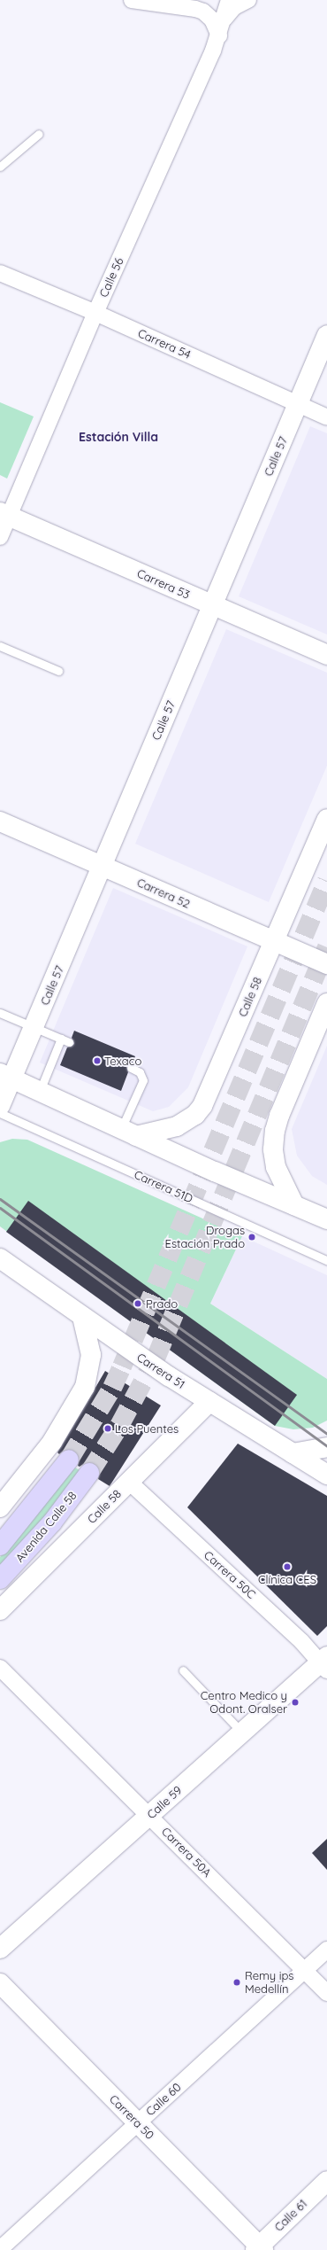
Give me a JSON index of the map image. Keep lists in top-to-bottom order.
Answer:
{
  "streets": {
    "main road": ["Avenida Calle 58"],
    "street": [
      "Calle 56",
      "Carrera 54",
      "Calle 57",
      "Carrera 53",
      "Carrera 52",
      "Calle 58",
      "Carrera 51",
      "Carrera 50C",
      "Calle 59",
      "Carrera 50A",
      "Calle 60",
      "Carrera 50",
      "Calle 61"
    ],
    "lane": ["Carrera 51D"]
  },
  "crossings": [
    ["Calle 56", "Carrera 54"],
    ["Calle 56", "Carrera 53"],
    ["Carrera 54", "Calle 57"],
    ["Calle 57", "Carrera 53"],
    ["Calle 57", "Carrera 52"],
    ["Carrera 52", "Calle 58"],
    ["Calle 58", "Carrera 51"],
    ["Calle 58", "Carrera 50C"],
    ["Carrera 50C", "Calle 59"],
    ["Calle 59", "Carrera 50A"],
    ["Carrera 50A", "Calle 60"],
    ["Calle 60", "Carrera 50"],
    ["Carrera 50", "Calle 61"]
  ],
  "districts": ["Estación Villa"],
  "places": [
    "Texaco",
    "Drogas Estación Prado",
    "Prado",
    "Los Puentes",
    "Clínica CES",
    "Centro Medico y Odont. Oralser",
    "Remy ips Medellín"
  ]
}
